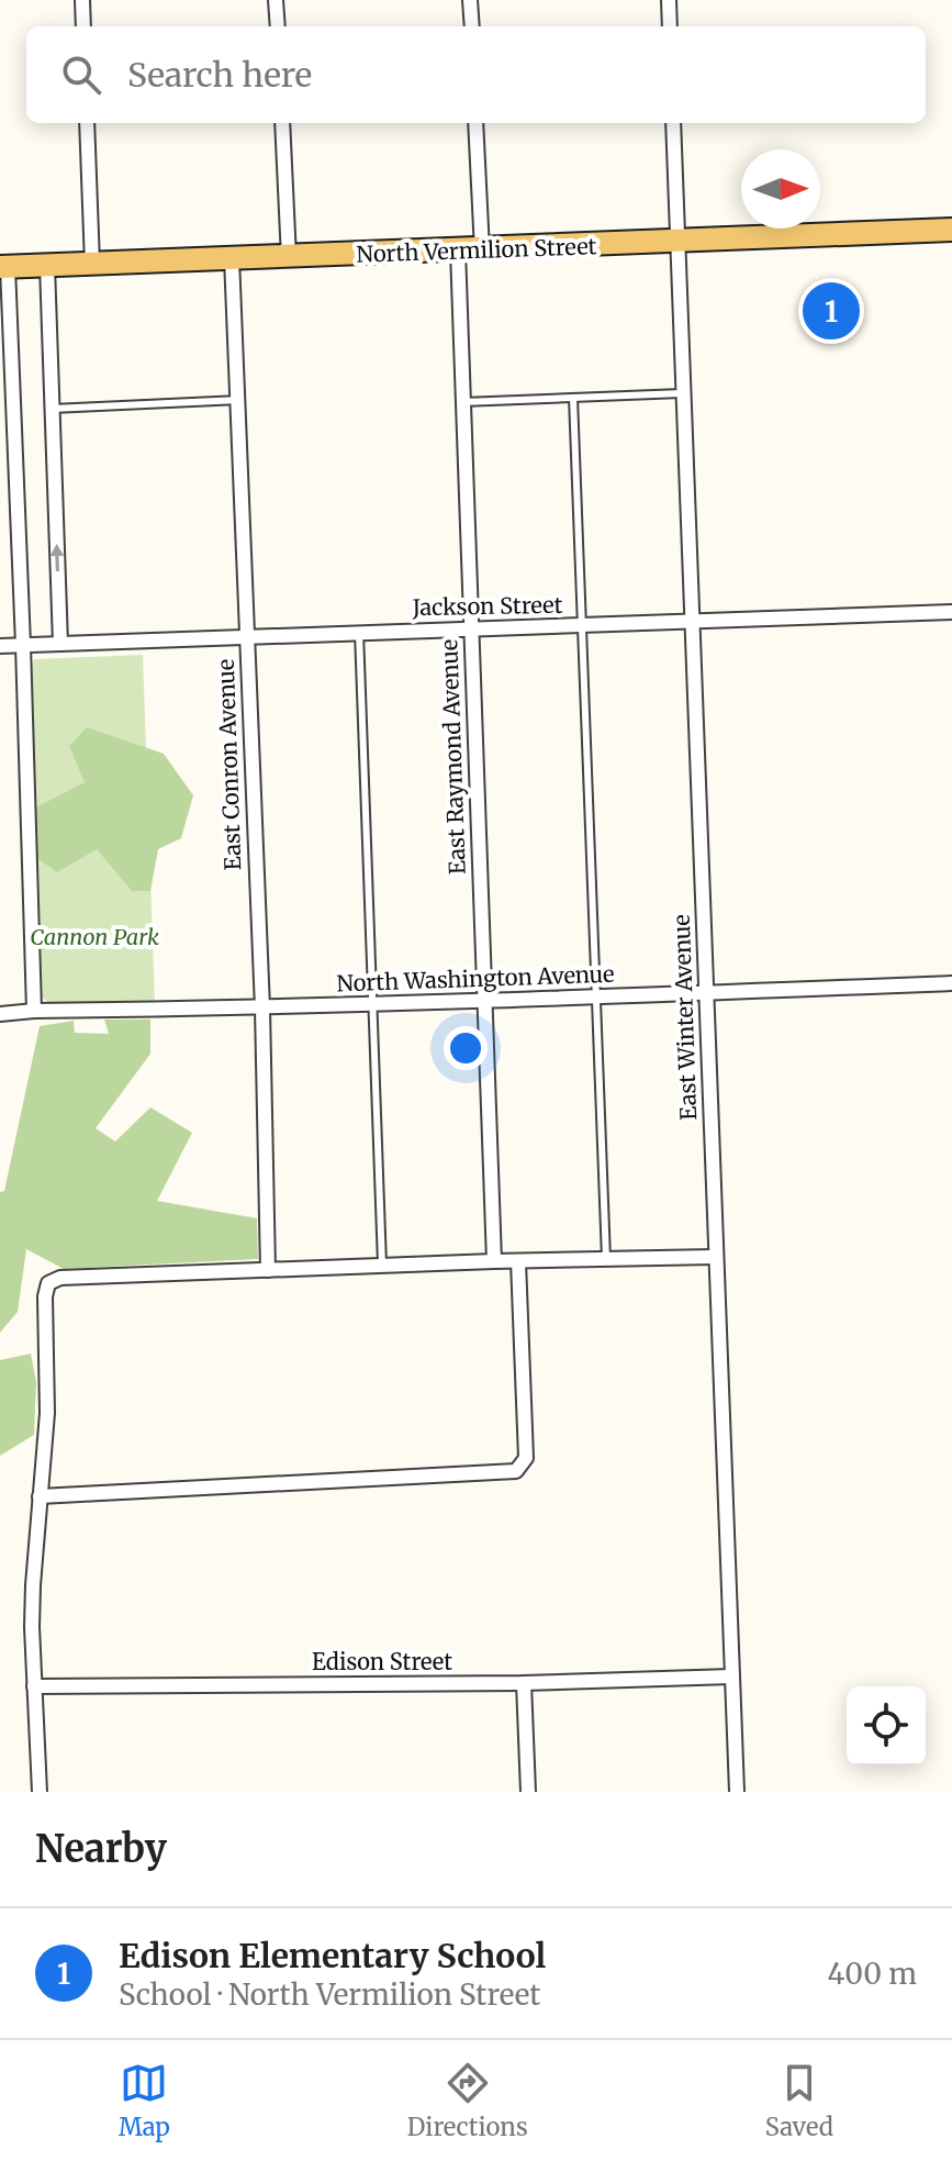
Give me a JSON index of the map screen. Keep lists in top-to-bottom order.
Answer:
{
  "streets": {
    "main road": ["North Vermilion Street"],
    "street": [
      "Jackson Street",
      "East Raymond Avenue",
      "East Conron Avenue",
      "North Washington Avenue",
      "East Winter Avenue",
      "Edison Street"
    ]
  },
  "crossings": [
    ["North Vermilion Street", "East Raymond Avenue"],
    ["North Vermilion Street", "East Conron Avenue"],
    ["North Vermilion Street", "East Winter Avenue"],
    ["Jackson Street", "East Raymond Avenue"],
    ["Jackson Street", "East Conron Avenue"],
    ["Jackson Street", "East Winter Avenue"],
    ["East Raymond Avenue", "North Washington Avenue"],
    ["East Conron Avenue", "North Washington Avenue"],
    ["North Washington Avenue", "East Winter Avenue"],
    ["East Winter Avenue", "Edison Street"]
  ],
  "parks": ["Cannon Park"],
  "north": "right",
  "page": {
    "search": "Search here",
    "pins": "1",
    "heading": "Nearby",
    "list": [
      {
        "mark": "1",
        "name": "Edison Elementary School",
        "note": "School · North Vermilion Street",
        "value": "400 m"
      }
    ],
    "nav": ["Map", "Directions", "Saved"]
  }
}
